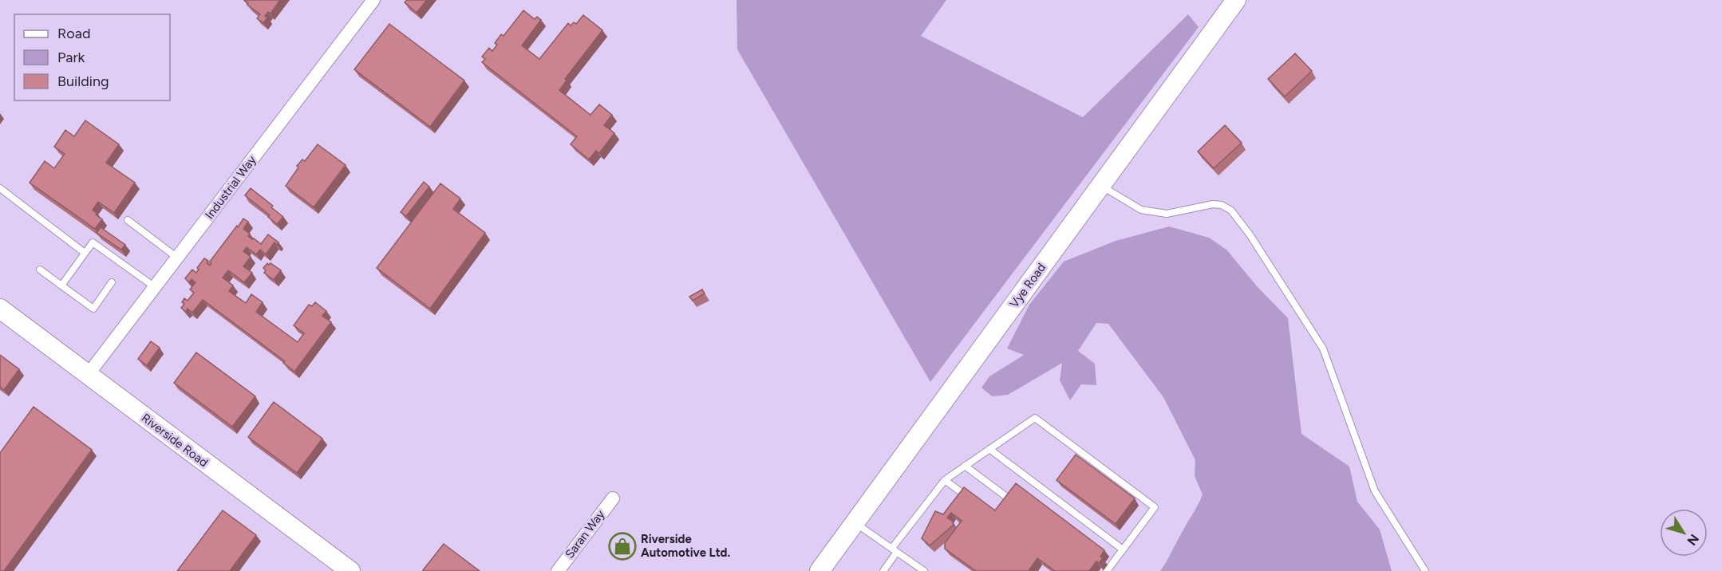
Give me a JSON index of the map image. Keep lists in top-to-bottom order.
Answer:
{
  "streets": {
    "main road": ["Vye Road", "Riverside Road"],
    "street": ["Industrial Way", "Saran Way"]
  },
  "crossings": [
    ["Industrial Way", "Riverside Road"]
  ],
  "places": {
    "shop": ["Riverside Automotive Ltd."]
  },
  "legend": ["Road", "Park", "Building"],
  "north": "bottom right"
}
